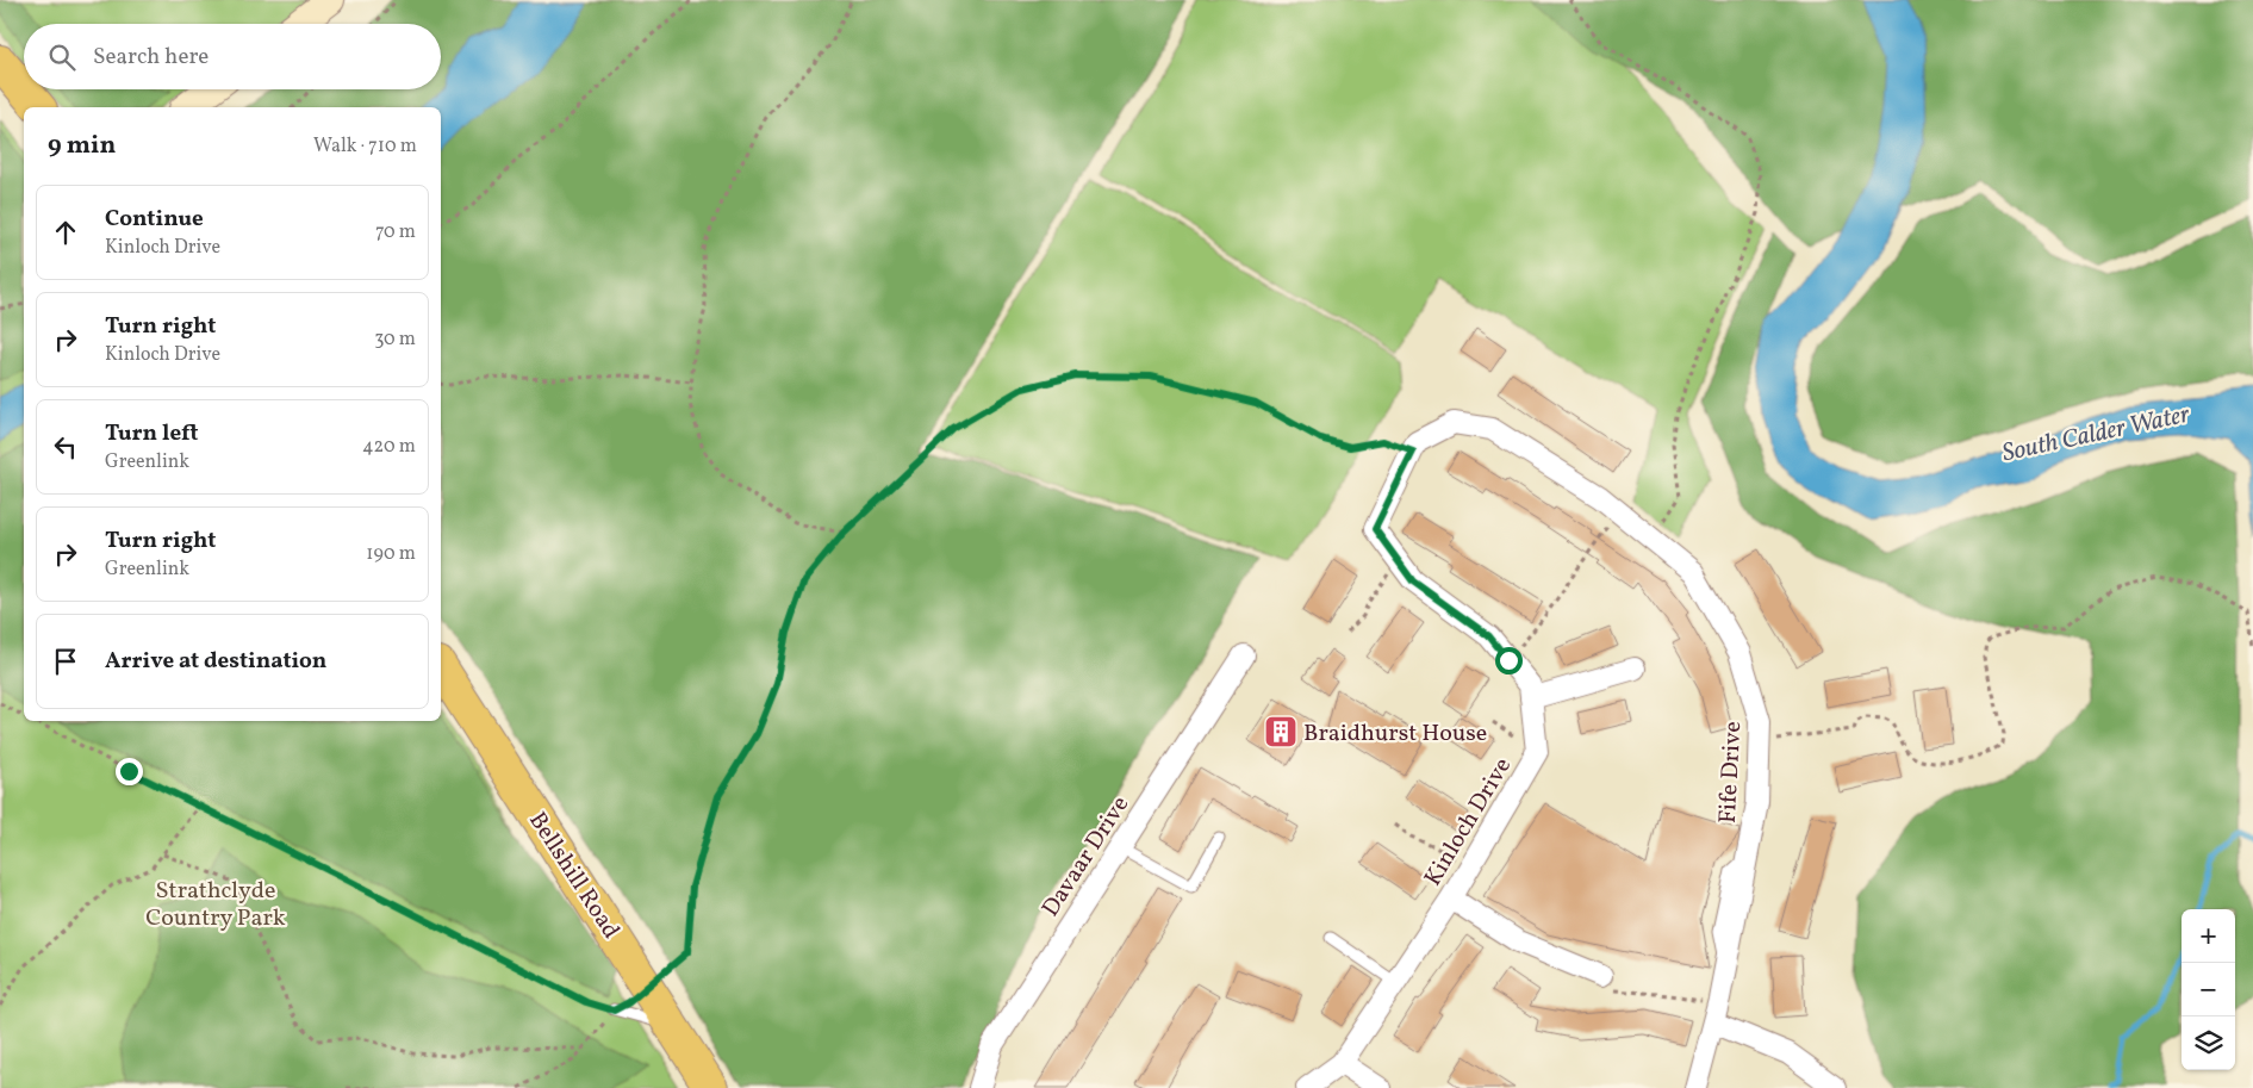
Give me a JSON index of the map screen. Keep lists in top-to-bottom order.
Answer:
{
  "streets": {
    "main road": ["Bellshill Road"],
    "street": ["Fife Drive", "Kinloch Drive", "Davaar Drive"]
  },
  "crossings": [
    ["Fife Drive", "Kinloch Drive"]
  ],
  "water": ["South Calder Water"],
  "parks": ["Strathclyde Country Park"],
  "places": {
    "building": ["Braidhurst House"]
  },
  "page": {
    "search": "Search here",
    "heading": ["9 min", "Walk · 710 m"],
    "list": [
      ["Continue", "Kinloch Drive", "70 m"],
      ["Turn right", "Kinloch Drive", "30 m"],
      ["Turn left", "Greenlink", "420 m"],
      ["Turn right", "Greenlink", "190 m"],
      "Arrive at destination"
    ],
    "map_buttons": ["+", "−"]
  }
}
